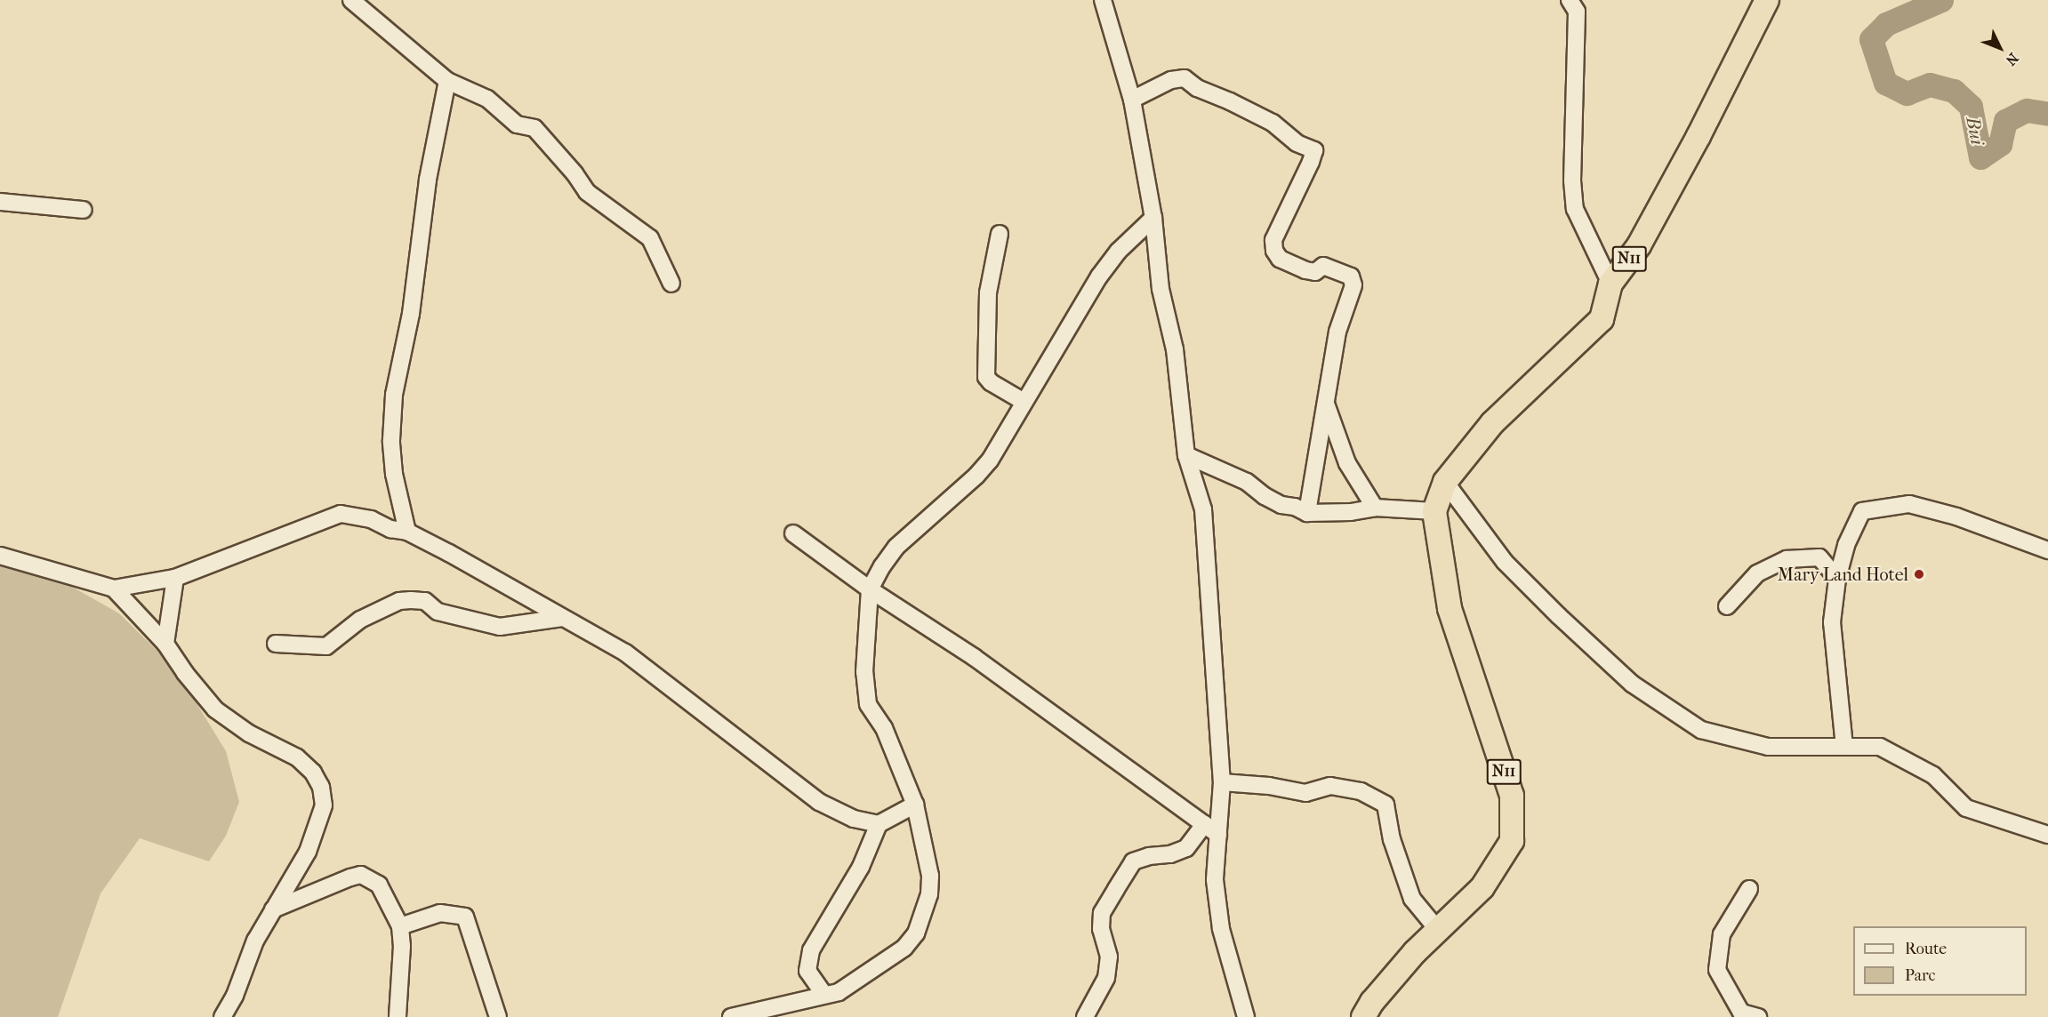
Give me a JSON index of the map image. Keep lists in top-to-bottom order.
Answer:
{
  "streets": {
    "highway": ["N11"]
  },
  "water": ["Bui"],
  "places": ["Mary Land Hotel"],
  "legend": ["Route", "Parc"],
  "north": "bottom right"
}
